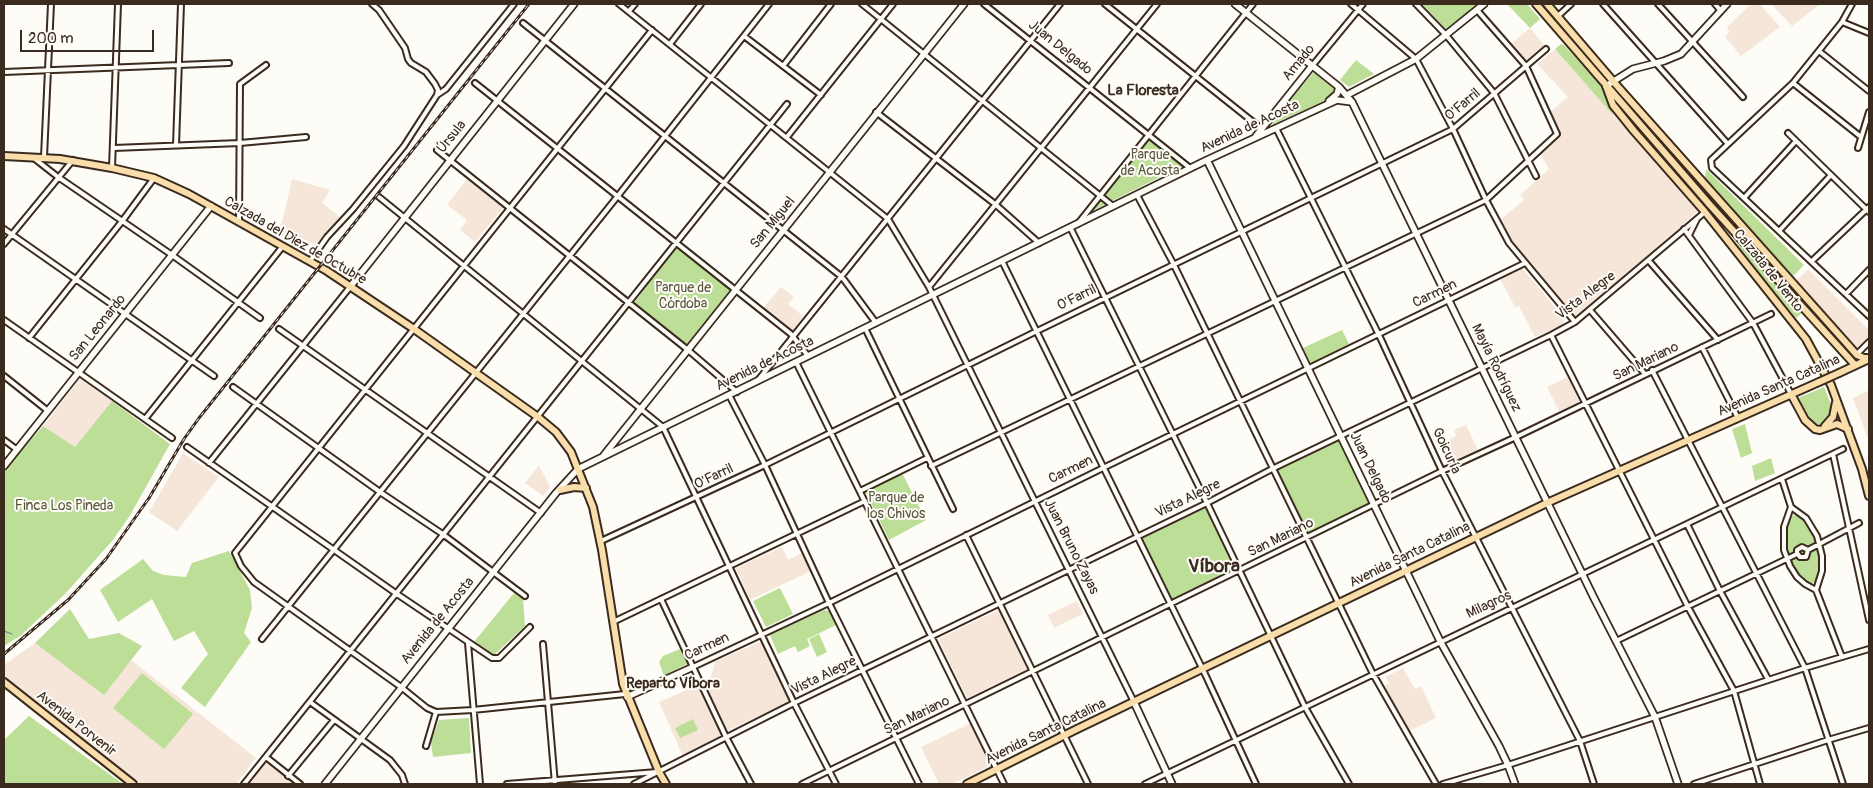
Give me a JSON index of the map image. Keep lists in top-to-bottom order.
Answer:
{
  "streets": {
    "main road": [
      "Calzada del Diez de Octubre",
      "Calzada de Vento",
      "Avenida Santa Catalina",
      "Avenida Porvenir"
    ],
    "street": [
      "Juan Delgado",
      "Amado",
      "O'Farril",
      "Avenida de Acosta",
      "Úrsula",
      "San Miguel",
      "Carmen",
      "Vista Alegre",
      "San Leonardo",
      "San Mariano",
      "Mayía Rodríguez",
      "Goicuría",
      "Juan Bruno Zayas",
      "Milagros"
    ]
  },
  "crossings": [
    ["Juan Delgado", "O'Farril"],
    ["Juan Delgado", "Avenida de Acosta"],
    ["Juan Delgado", "Carmen"],
    ["Juan Delgado", "Vista Alegre"],
    ["Juan Delgado", "San Mariano"],
    ["Juan Delgado", "Avenida Santa Catalina"],
    ["Juan Delgado", "Milagros"],
    ["Amado", "Avenida de Acosta"],
    ["Amado", "Mayía Rodríguez"],
    ["O'Farril", "Mayía Rodríguez"],
    ["O'Farril", "Goicuría"],
    ["O'Farril", "Juan Bruno Zayas"],
    ["Avenida de Acosta", "San Miguel"],
    ["Avenida de Acosta", "Calzada del Diez de Octubre"],
    ["Avenida de Acosta", "Mayía Rodríguez"],
    ["Avenida de Acosta", "Goicuría"],
    ["Avenida de Acosta", "Juan Bruno Zayas"],
    ["Úrsula", "Calzada del Diez de Octubre"],
    ["San Miguel", "Juan Bruno Zayas"],
    ["Calzada del Diez de Octubre", "San Leonardo"],
    ["Calzada de Vento", "Vista Alegre"],
    ["Calzada de Vento", "Avenida Santa Catalina"],
    ["Carmen", "Mayía Rodríguez"],
    ["Carmen", "Goicuría"],
    ["Carmen", "Juan Bruno Zayas"],
    ["Vista Alegre", "Mayía Rodríguez"],
    ["Vista Alegre", "Goicuría"],
    ["Vista Alegre", "Juan Bruno Zayas"],
    ["San Mariano", "Mayía Rodríguez"],
    ["San Mariano", "Goicuría"],
    ["San Mariano", "Juan Bruno Zayas"],
    ["Mayía Rodríguez", "Avenida Santa Catalina"],
    ["Mayía Rodríguez", "Milagros"],
    ["Avenida Santa Catalina", "Goicuría"],
    ["Avenida Santa Catalina", "Juan Bruno Zayas"],
    ["Goicuría", "Milagros"],
    ["Juan Bruno Zayas", "Milagros"]
  ],
  "districts": ["La Floresta", "Víbora", "Reparto Víbora"],
  "parks": [
    "Parque de Acosta",
    "Parque de Córdoba",
    "Parque de los Chivos",
    "Finca Los Pineda"
  ],
  "scale_bar": "200 m"
}
